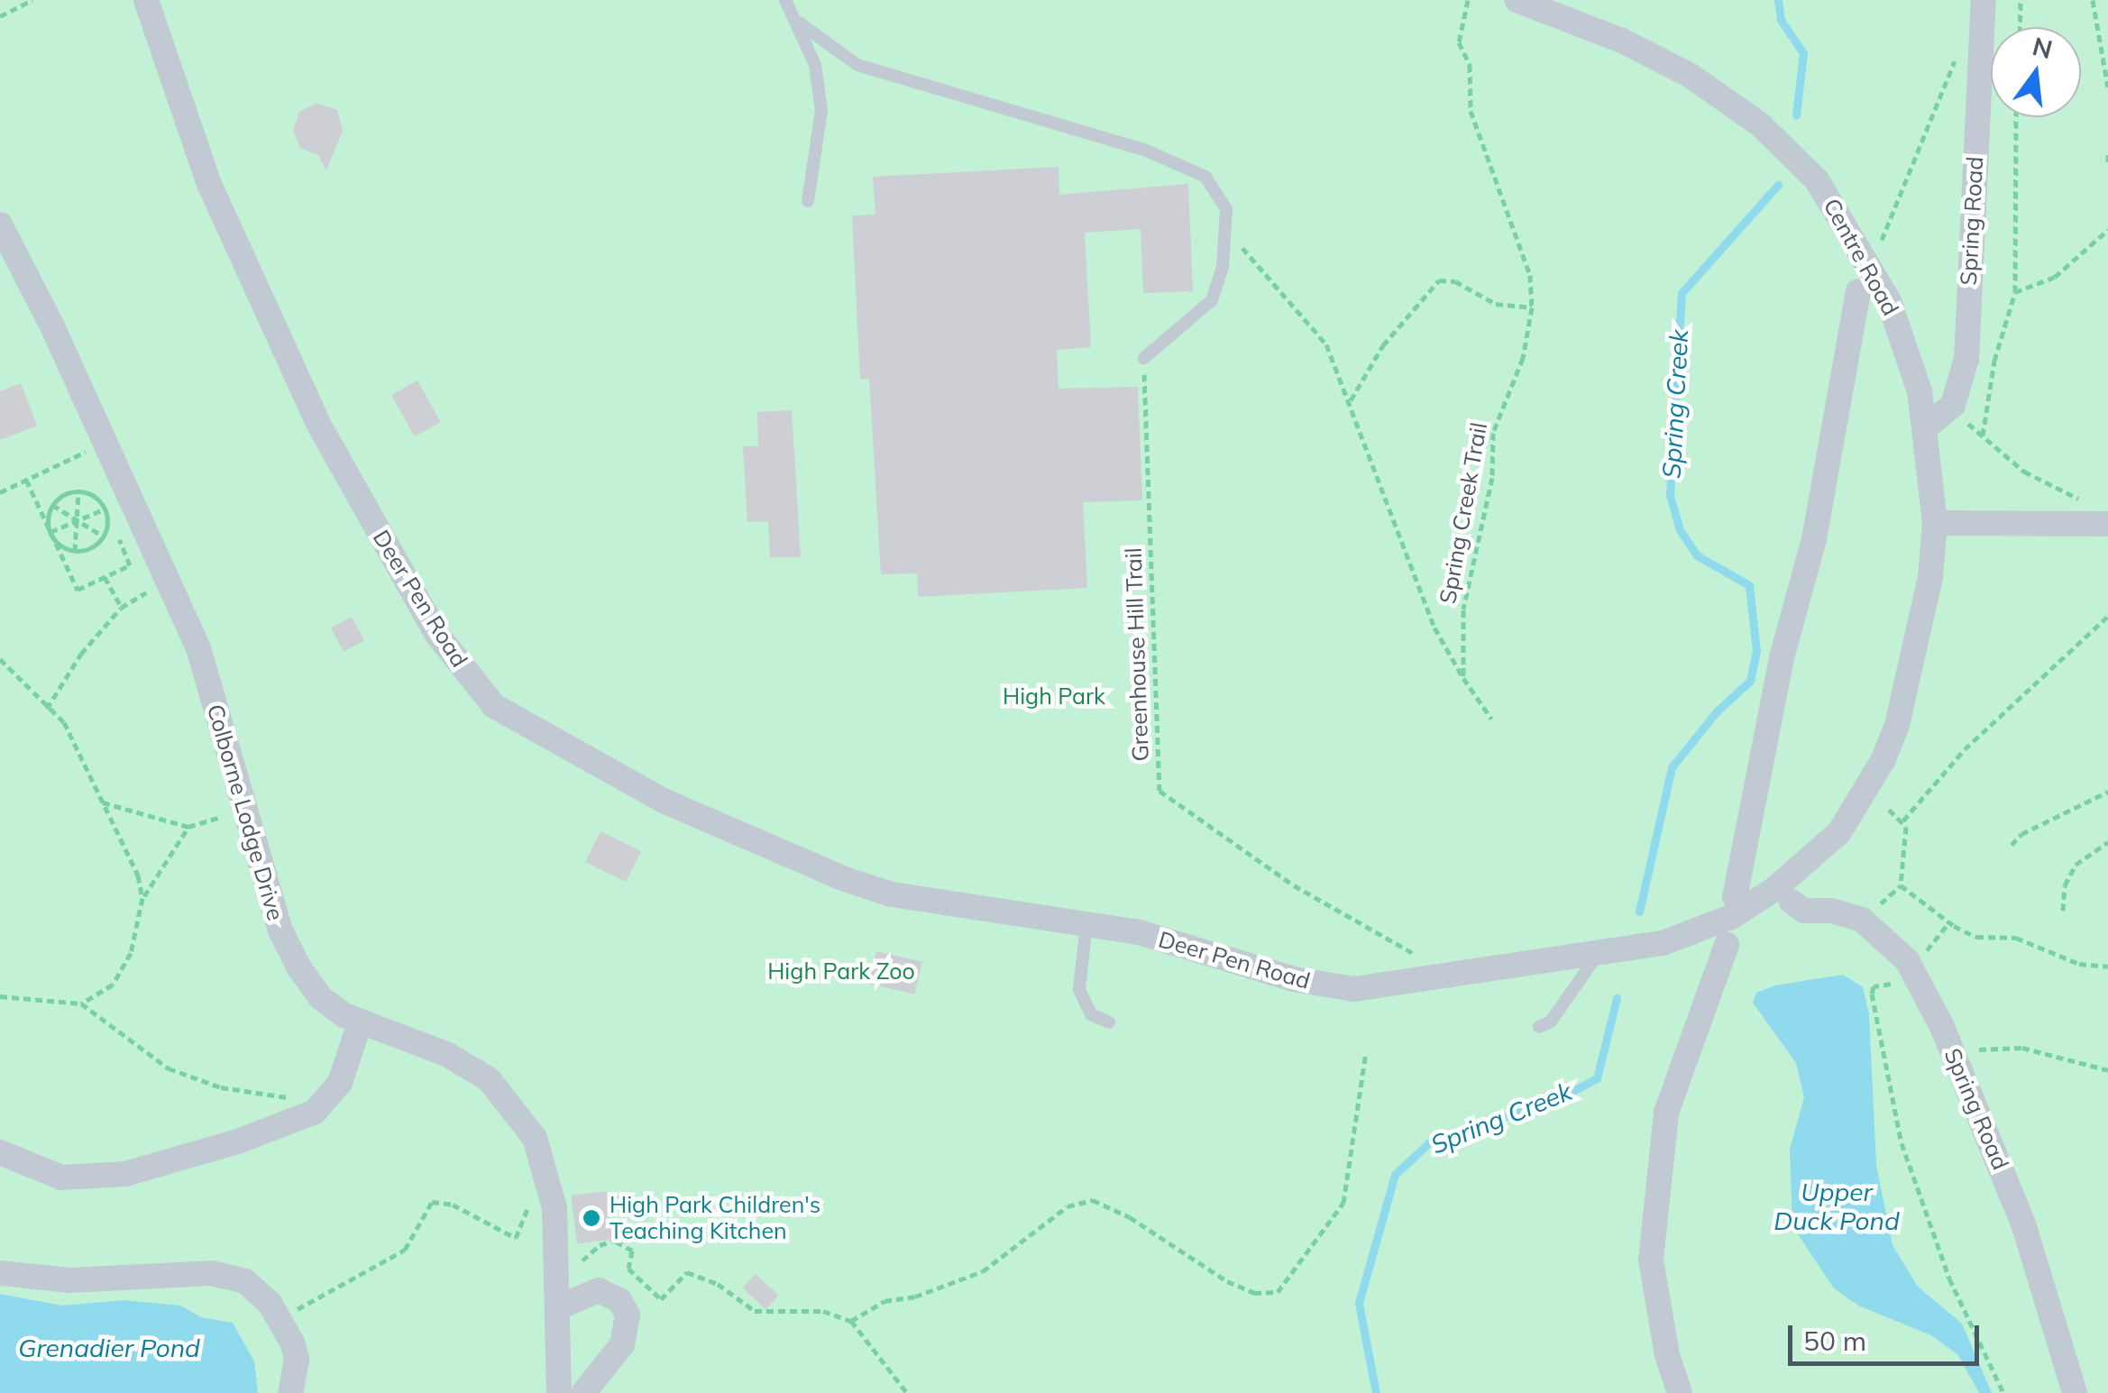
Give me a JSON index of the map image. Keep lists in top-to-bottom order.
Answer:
{
  "streets": {
    "street": [
      "Spring Road",
      "Centre Road",
      "Deer Pen Road",
      "Colborne Lodge Drive"
    ],
    "path": ["Spring Creek Trail", "Greenhouse Hill Trail"]
  },
  "crossings": [
    ["Spring Road", "Centre Road"],
    ["Spring Road", "Deer Pen Road"]
  ],
  "water": ["Spring Creek", "Upper Duck Pond", "Grenadier Pond"],
  "parks": ["High Park", "High Park Zoo"],
  "places": ["High Park Children's Teaching Kitchen"],
  "scale_bar": "50 m",
  "north": "top"
}
